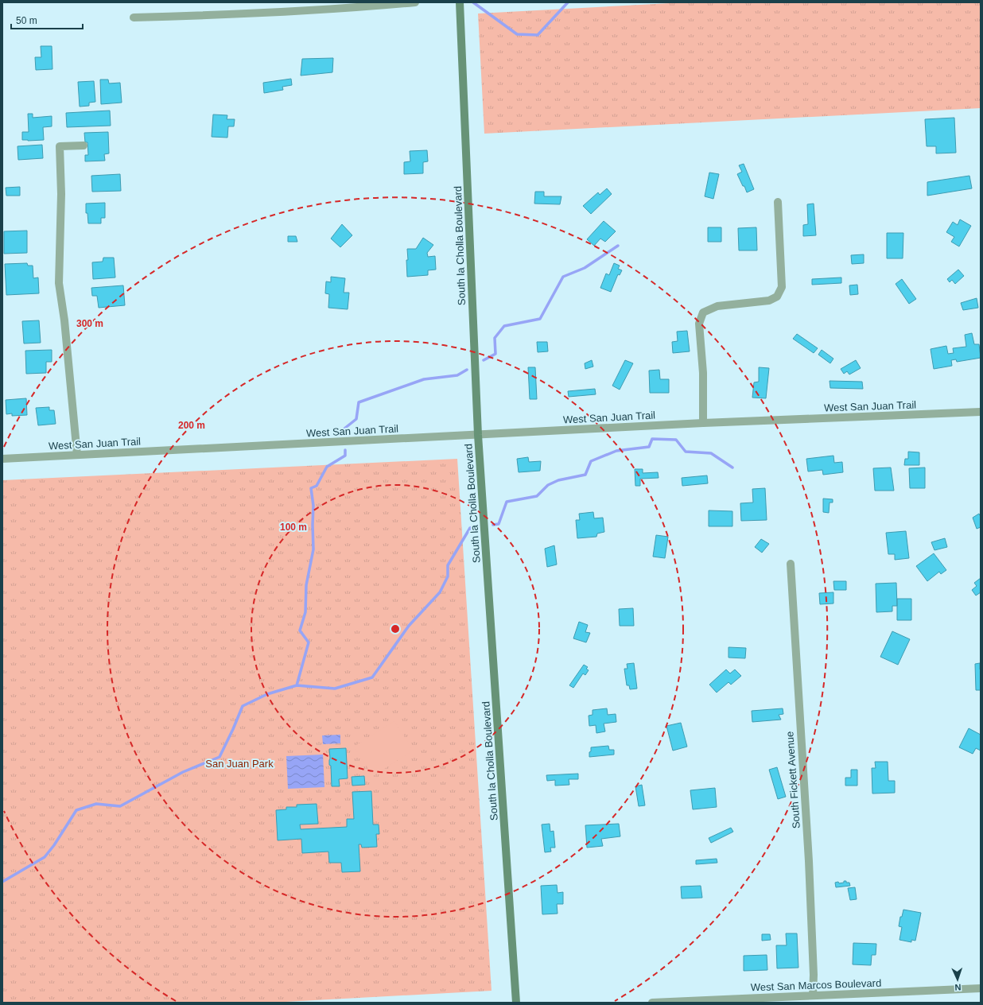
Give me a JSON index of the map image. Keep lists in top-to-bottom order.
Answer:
{
  "streets": {
    "main road": ["South la Cholla Boulevard"],
    "street": ["West San Juan Trail", "South Fickett Avenue", "West San Marcos Boulevard"]
  },
  "crossings": [
    ["South la Cholla Boulevard", "West San Juan Trail"],
    ["South Fickett Avenue", "West San Marcos Boulevard"]
  ],
  "parks": ["San Juan Park"],
  "scale_bar": "50 m",
  "north": "bottom",
  "rings": ["300 m", "200 m", "100 m"]
}
